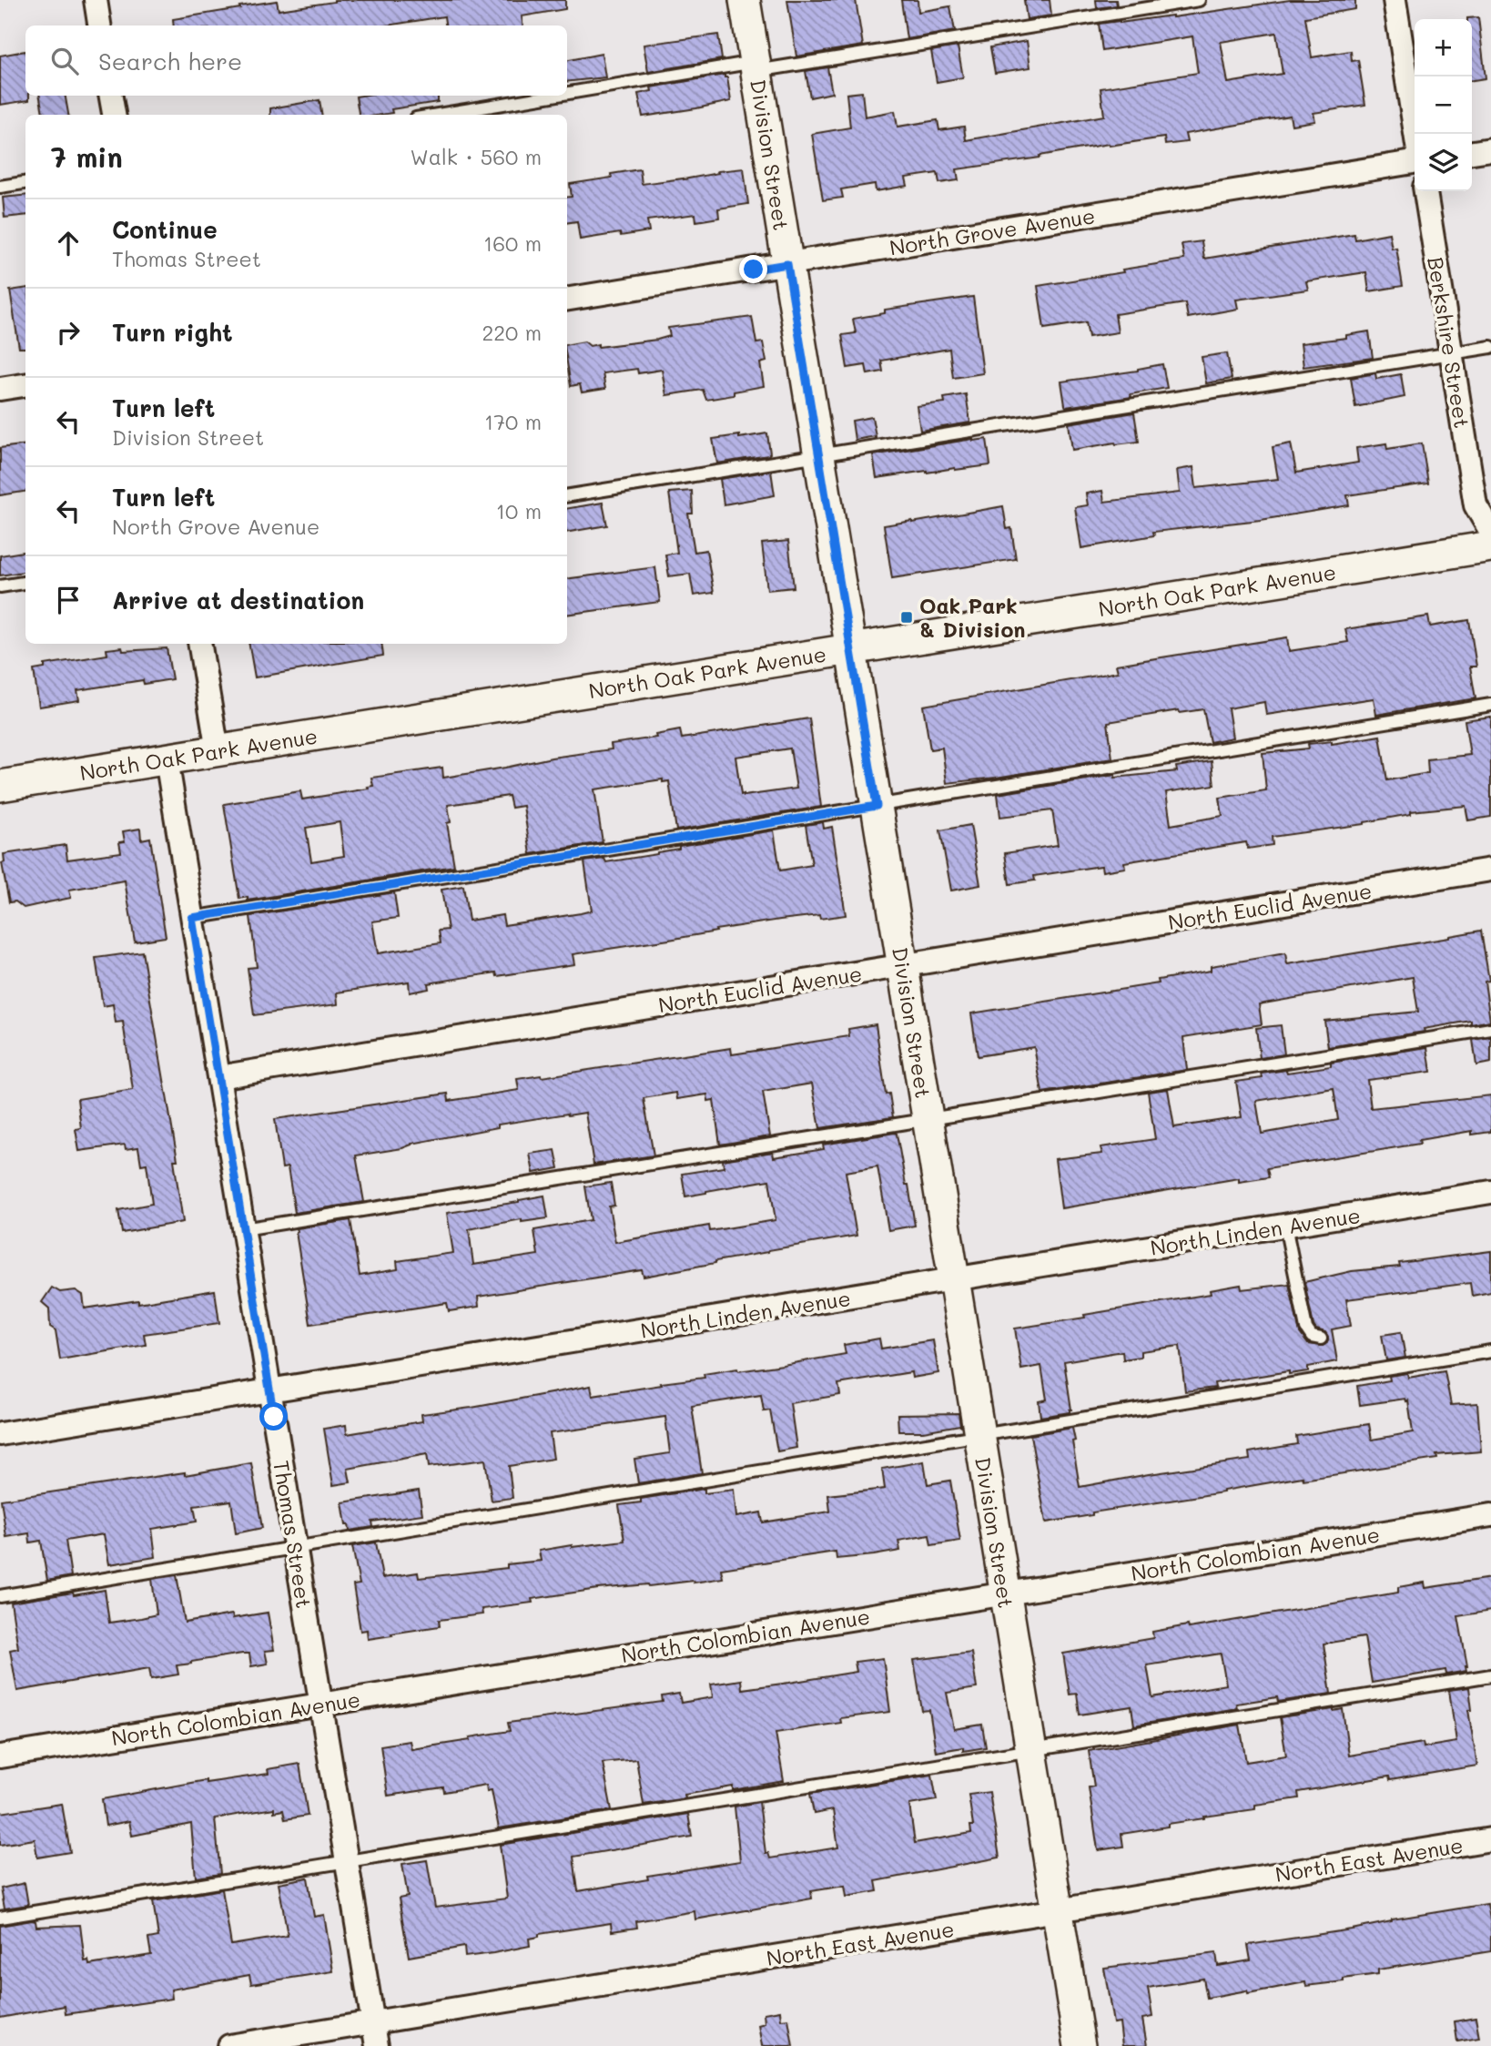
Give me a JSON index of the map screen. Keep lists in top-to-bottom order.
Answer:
{
  "streets": {
    "street": [
      "Division Street",
      "North Grove Avenue",
      "Berkshire Street",
      "North Oak Park Avenue",
      "North Euclid Avenue",
      "North Linden Avenue",
      "Thomas Street",
      "North Colombian Avenue",
      "North East Avenue"
    ]
  },
  "crossings": [
    ["Division Street", "North Grove Avenue"],
    ["Division Street", "North Oak Park Avenue"],
    ["Division Street", "North Euclid Avenue"],
    ["Division Street", "North Linden Avenue"],
    ["Division Street", "North Colombian Avenue"],
    ["Division Street", "North East Avenue"],
    ["North Oak Park Avenue", "Thomas Street"],
    ["North Euclid Avenue", "Thomas Street"],
    ["North Linden Avenue", "Thomas Street"],
    ["Thomas Street", "North Colombian Avenue"],
    ["Thomas Street", "North East Avenue"]
  ],
  "places": {
    "transit": ["Oak Park & Division"]
  },
  "page": {
    "map_buttons": ["+", "−"],
    "search": "Search here",
    "heading": ["7 min", "Walk · 560 m"],
    "list": [
      ["Continue", "Thomas Street", "160 m"],
      ["Turn right", "220 m"],
      ["Turn left", "Division Street", "170 m"],
      ["Turn left", "North Grove Avenue", "10 m"],
      "Arrive at destination"
    ]
  }
}
